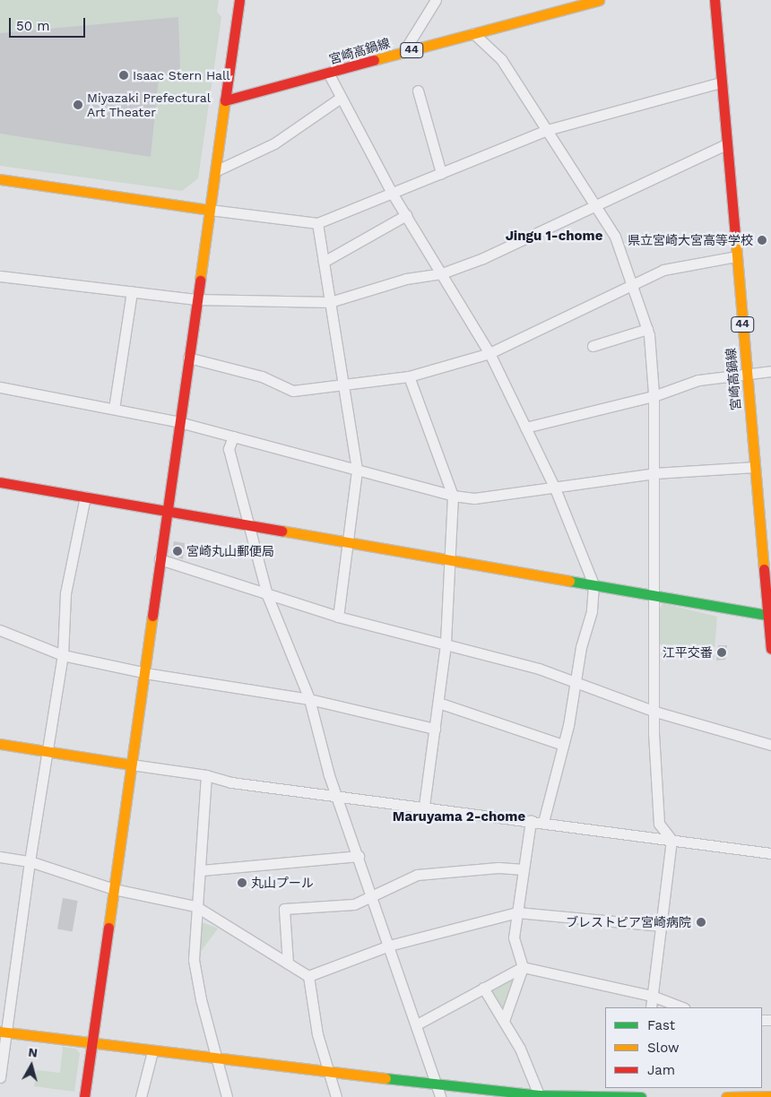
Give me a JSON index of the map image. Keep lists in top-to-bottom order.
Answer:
{
  "streets": {
    "street": ["44", "宮崎高鍋線"]
  },
  "districts": ["Jingu 1-chome", "Maruyama 2-chome"],
  "places": [
    "Isaac Stern Hall",
    "Miyazaki Prefectural Art Theater",
    "県立宮崎大宮高等学校",
    "宮崎丸山郵便局",
    "江平交番",
    "丸山プール",
    "ブレストピア宮崎病院"
  ],
  "legend": ["Fast", "Slow", "Jam"],
  "scale_bar": "50 m",
  "north": "top"
}
